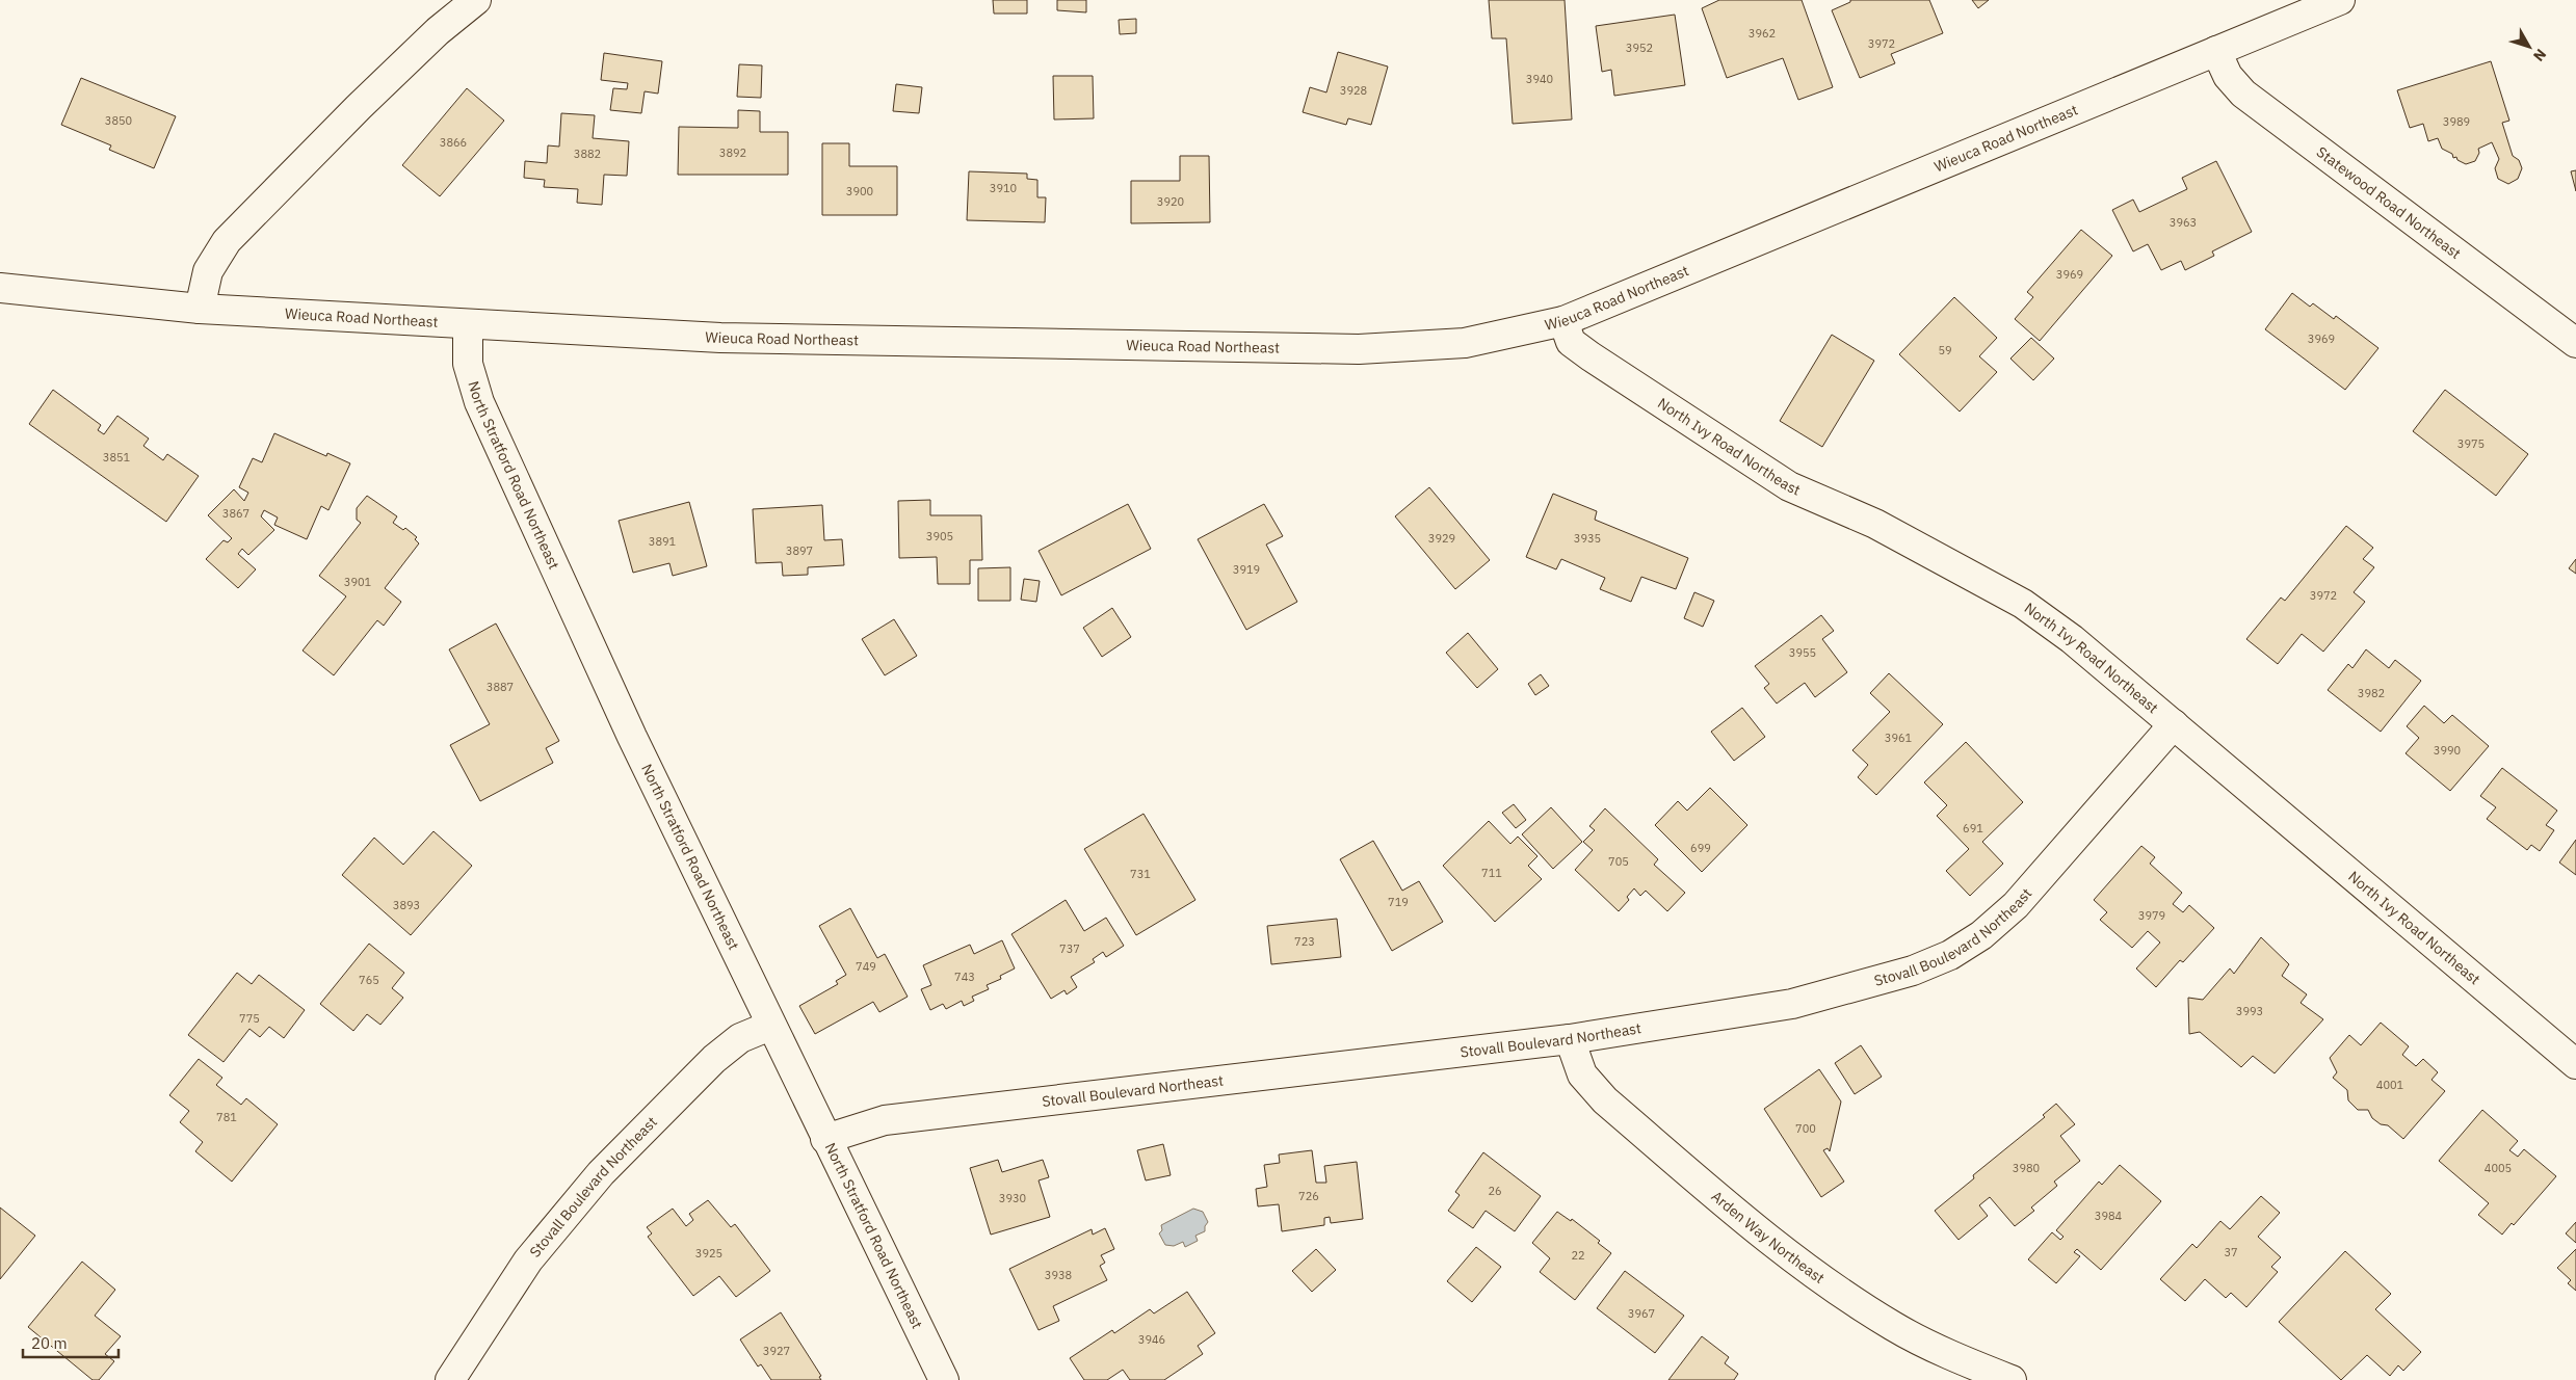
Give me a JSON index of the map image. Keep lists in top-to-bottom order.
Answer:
{
  "streets": {
    "street": [
      "Wieuca Road Northeast",
      "Statewood Road Northeast",
      "North Ivy Road Northeast",
      "North Stratford Road Northeast",
      "Stovall Boulevard Northeast",
      "Arden Way Northeast"
    ]
  },
  "crossings": [
    ["Wieuca Road Northeast", "Statewood Road Northeast"],
    ["Wieuca Road Northeast", "North Ivy Road Northeast"],
    ["Wieuca Road Northeast", "North Stratford Road Northeast"],
    ["North Ivy Road Northeast", "Stovall Boulevard Northeast"],
    ["North Stratford Road Northeast", "Stovall Boulevard Northeast"],
    ["Stovall Boulevard Northeast", "Arden Way Northeast"]
  ],
  "house_numbers": [
    "3962",
    "3972",
    "3952",
    "3940",
    "3928",
    "3850",
    "3989",
    "3866",
    "3892",
    "3882",
    "3910",
    "3900",
    "3920",
    "3963",
    "3969",
    "3969",
    "59",
    "3975",
    "3851",
    "3867",
    "3905",
    "3929",
    "3935",
    "3891",
    "3897",
    "3919",
    "3901",
    "3972",
    "3955",
    "3887",
    "3982",
    "3961",
    "3990",
    "691",
    "699",
    "705",
    "711",
    "731",
    "719",
    "3893",
    "3979",
    "723",
    "737",
    "749",
    "743",
    "765",
    "3993",
    "775",
    "4001",
    "781",
    "700",
    "3980",
    "4005",
    "26",
    "726",
    "3930",
    "3984",
    "37",
    "3925",
    "22",
    "3938",
    "3967",
    "3946",
    "3927"
  ],
  "scale_bar": "20 m",
  "north": "bottom right"
}
